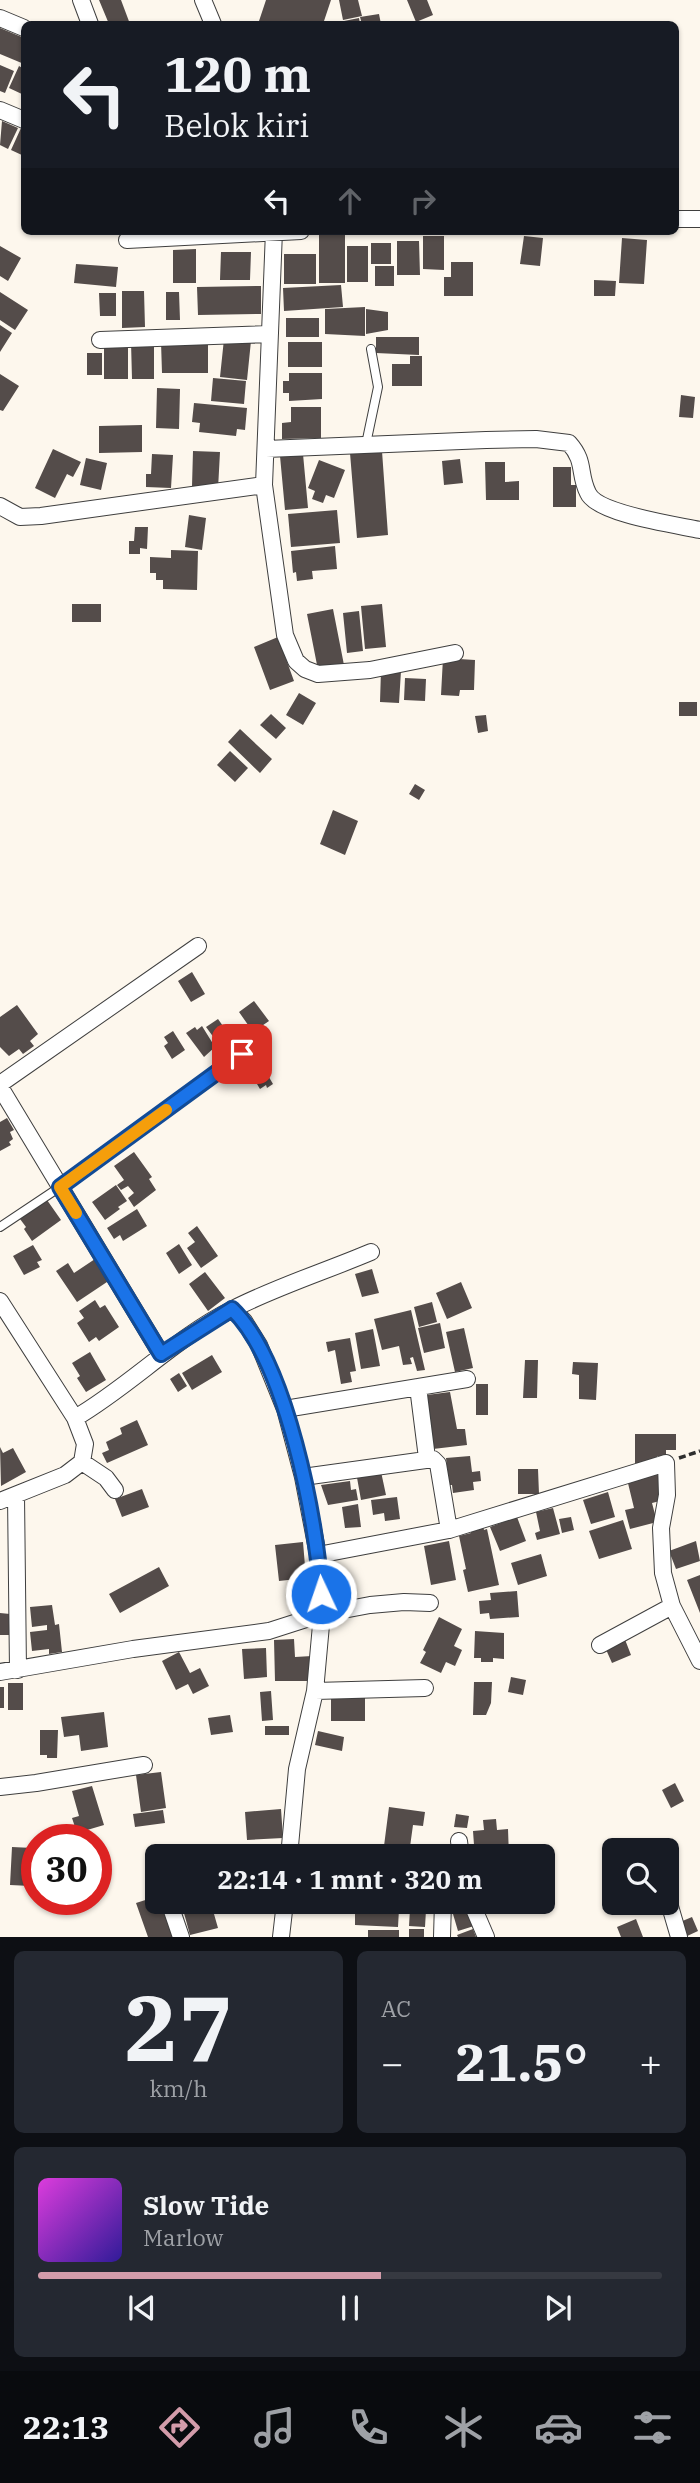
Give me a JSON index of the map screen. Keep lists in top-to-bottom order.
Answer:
{
  "page": {
    "turn": ["120 m", "Belok kiri"],
    "limit": "30",
    "trip": "22:14 · 1 mnt · 320 m",
    "tile": [
      ["27", "km/h"],
      "AC"
    ],
    "heat": ["−", "21.5°", "+"],
    "song": ["Slow Tide", "Marlow"],
    "tabs": "22:13"
  }
}
